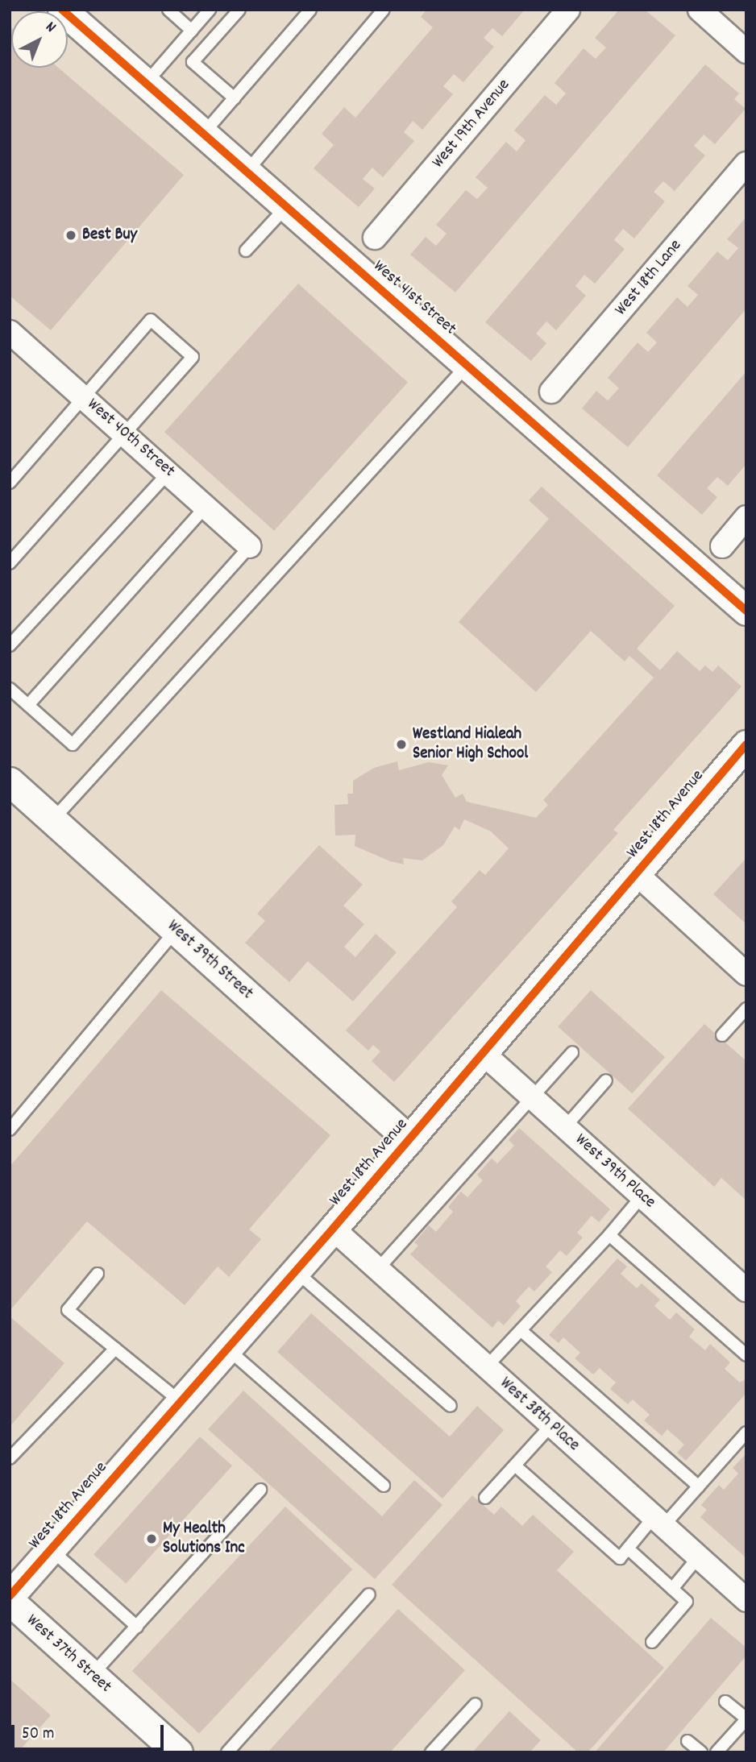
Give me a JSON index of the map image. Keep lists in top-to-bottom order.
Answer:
{
  "streets": {
    "street": [
      "West 19th Avenue",
      "West 18th Lane",
      "West 41st Street",
      "West 40th Street",
      "West 18th Avenue",
      "West 39th Street",
      "West 39th Place",
      "West 38th Place",
      "West 37th Street"
    ]
  },
  "crossings": [
    ["West 18th Avenue", "West 39th Street"],
    ["West 18th Avenue", "West 39th Place"],
    ["West 18th Avenue", "West 38th Place"]
  ],
  "places": ["Best Buy", "Westland Hialeah Senior High School", "My Health Solutions Inc"],
  "scale_bar": "50 m",
  "north": "top right"
}
